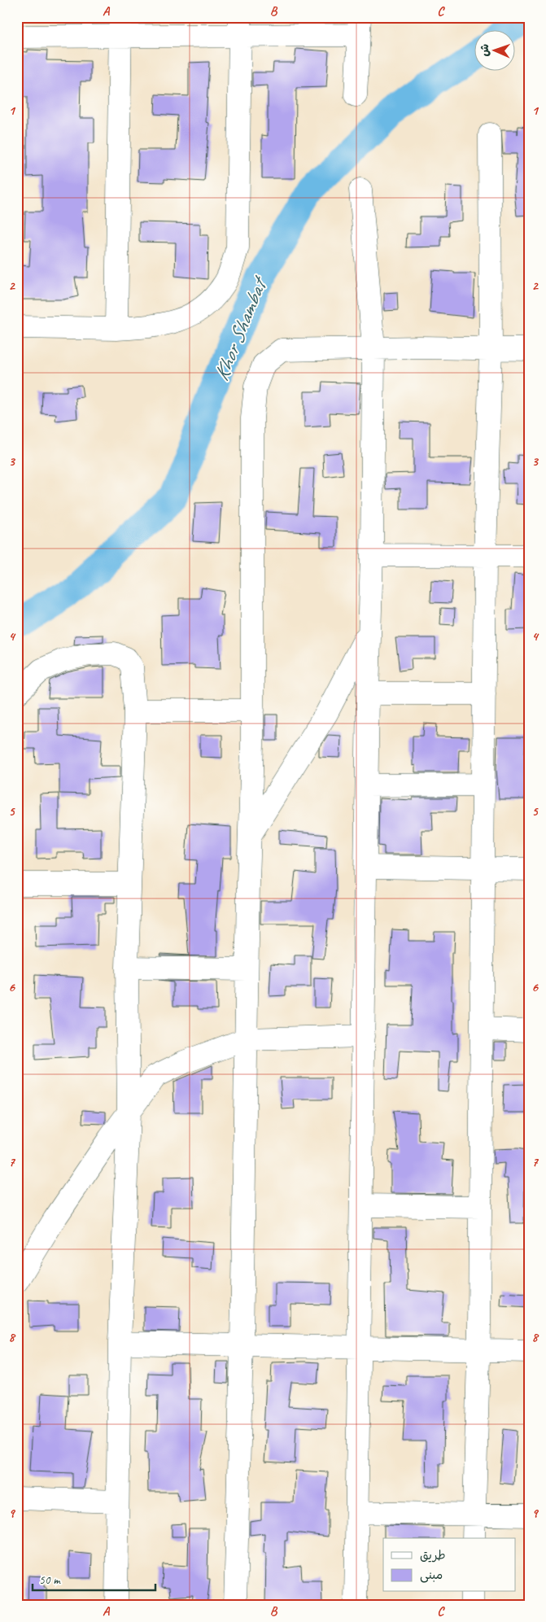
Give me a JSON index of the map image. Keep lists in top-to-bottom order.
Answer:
{
  "water": ["Khor Shambat"],
  "legend": ["طريق", "مبنى"],
  "scale_bar": "50 m",
  "north": "left",
  "grid": {
    "columns": ["A", "B", "C"],
    "rows": [
      "1",
      "2",
      "3",
      "4",
      "5",
      "6",
      "7",
      "8",
      "9"
    ]
  }
}
